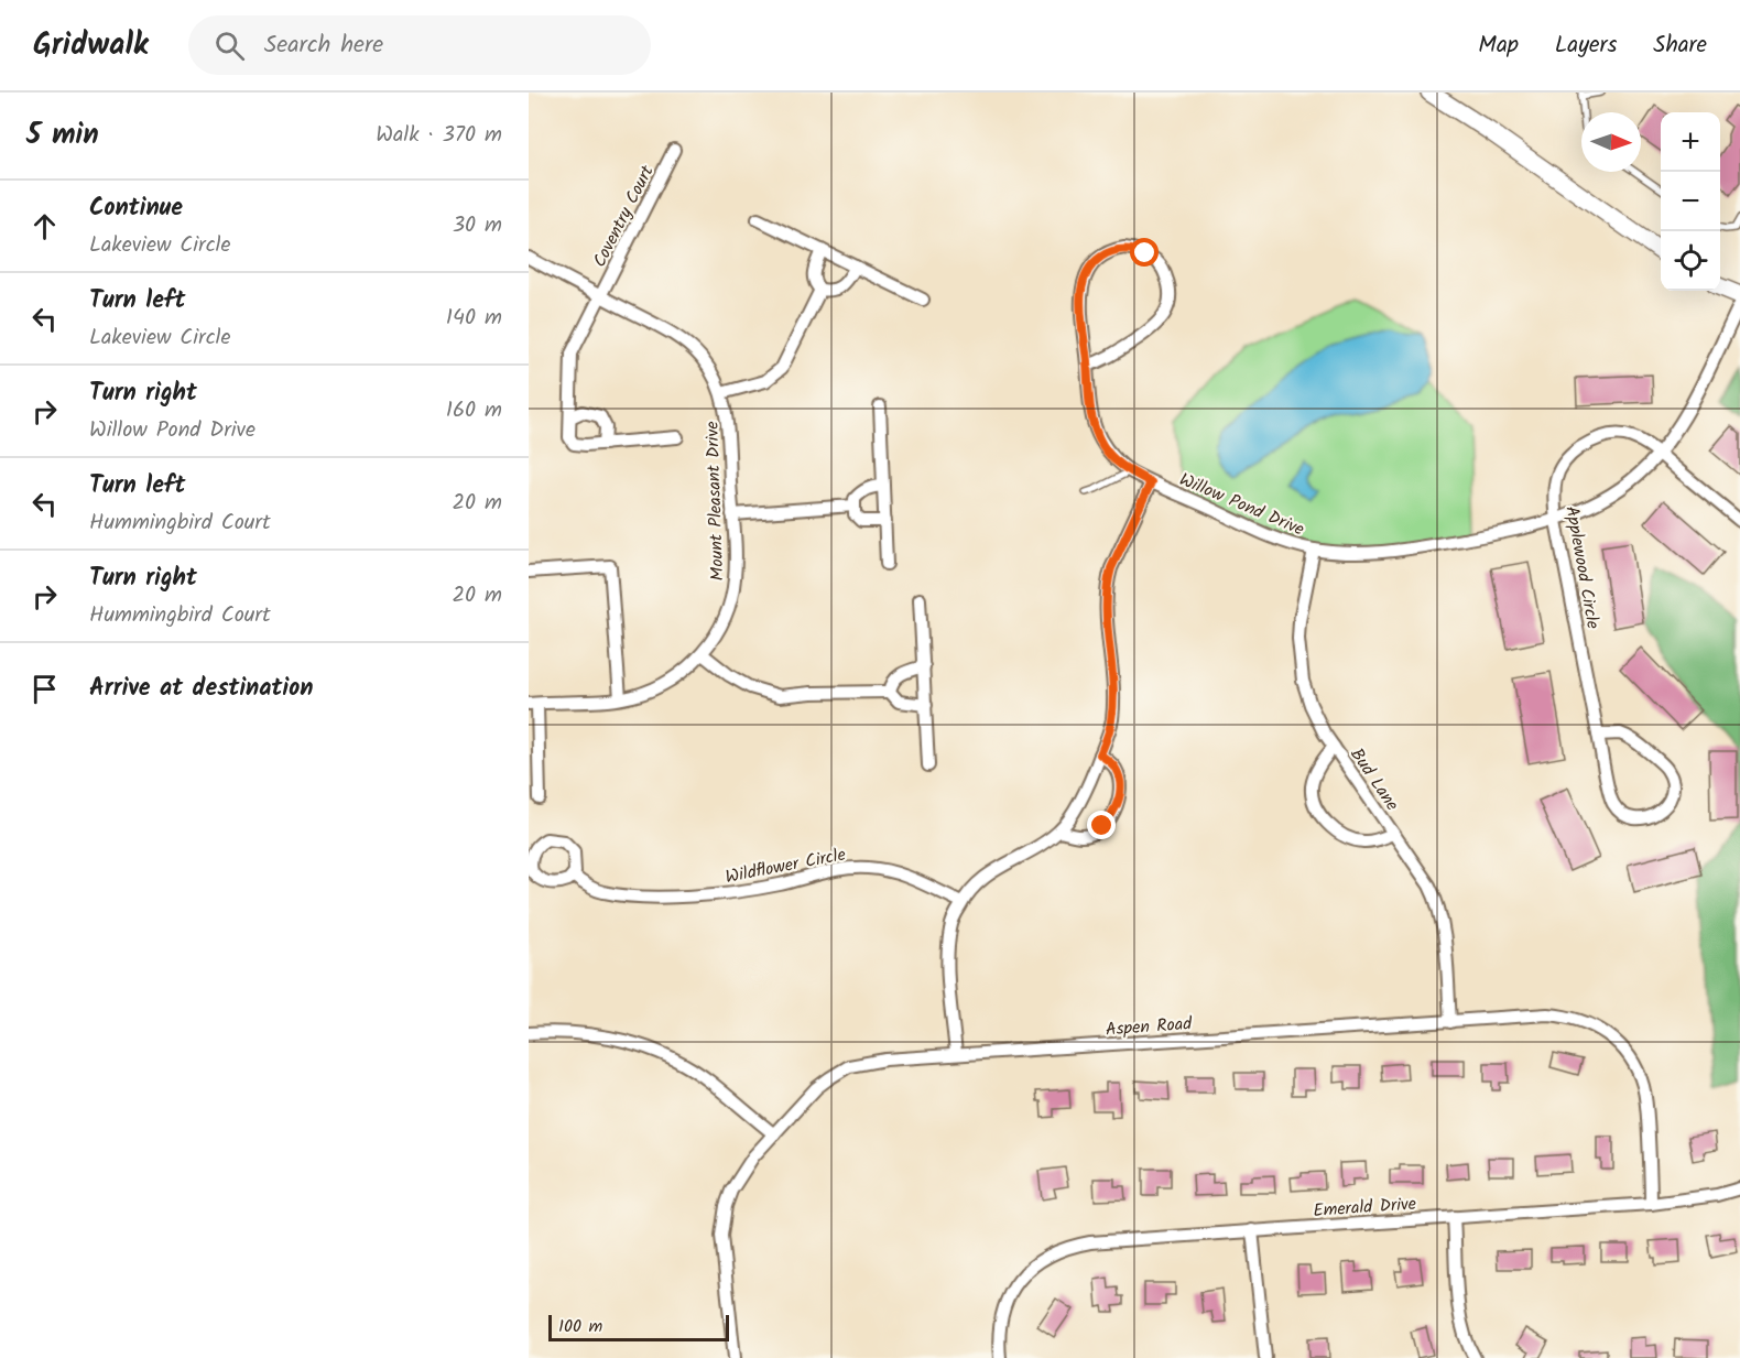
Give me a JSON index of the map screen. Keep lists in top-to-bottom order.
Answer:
{
  "streets": {
    "street": [
      "Coventry Court",
      "Mount Pleasant Drive",
      "Willow Pond Drive",
      "Applewood Circle",
      "Bud Lane",
      "Wildflower Circle",
      "Aspen Road",
      "Emerald Drive"
    ]
  },
  "crossings": [
    ["Coventry Court", "Mount Pleasant Drive"],
    ["Willow Pond Drive", "Applewood Circle"],
    ["Willow Pond Drive", "Bud Lane"],
    ["Willow Pond Drive", "Wildflower Circle"],
    ["Willow Pond Drive", "Aspen Road"],
    ["Bud Lane", "Aspen Road"],
    ["Aspen Road", "Emerald Drive"]
  ],
  "scale_bar": "100 m",
  "north": "right",
  "page": {
    "header": "Gridwalk",
    "search": "Search here",
    "nav": ["Map", "Layers", "Share"],
    "heading": ["5 min", "Walk · 370 m"],
    "map_buttons": ["+", "−"],
    "list": [
      ["Continue", "Lakeview Circle", "30 m"],
      ["Turn left", "Lakeview Circle", "140 m"],
      ["Turn right", "Willow Pond Drive", "160 m"],
      ["Turn left", "Hummingbird Court", "20 m"],
      ["Turn right", "Hummingbird Court", "20 m"],
      "Arrive at destination"
    ],
    "scale": "100 m"
  }
}
